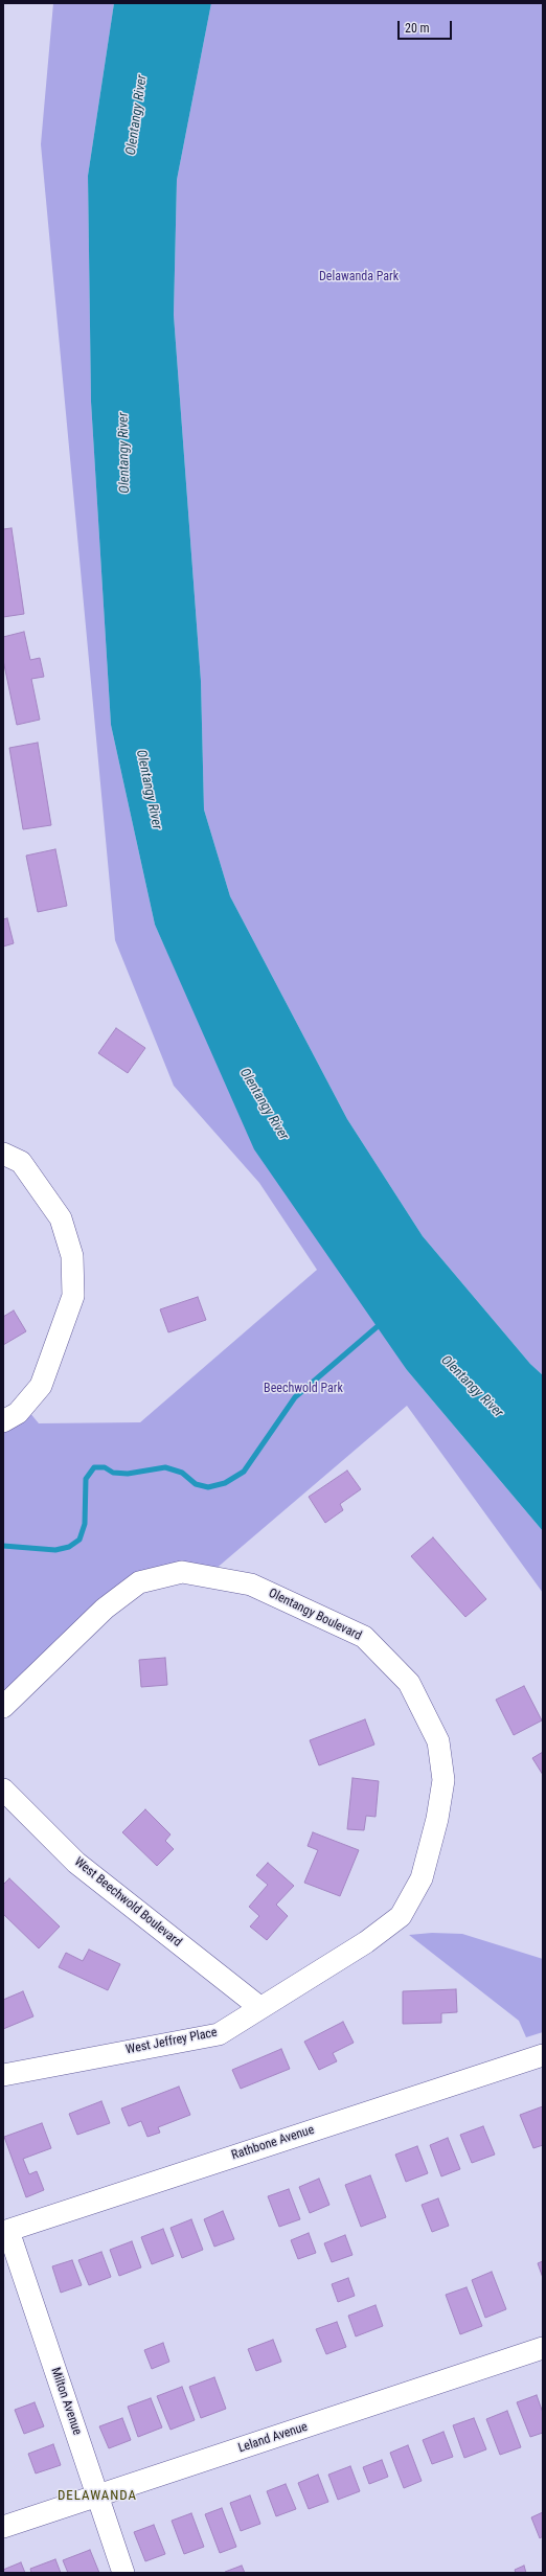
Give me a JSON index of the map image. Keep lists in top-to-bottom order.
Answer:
{
  "streets": {
    "street": [
      "Olentangy Boulevard",
      "West Beechwold Boulevard",
      "West Jeffrey Place",
      "Rathbone Avenue",
      "Milton Avenue",
      "Leland Avenue"
    ]
  },
  "crossings": [
    ["Olentangy Boulevard", "West Jeffrey Place"],
    ["West Beechwold Boulevard", "West Jeffrey Place"],
    ["Rathbone Avenue", "Milton Avenue"],
    ["Milton Avenue", "Leland Avenue"]
  ],
  "districts": ["DELAWANDA"],
  "water": ["Olentangy River"],
  "parks": ["Delawanda Park", "Beechwold Park"],
  "scale_bar": "20 m"
}
